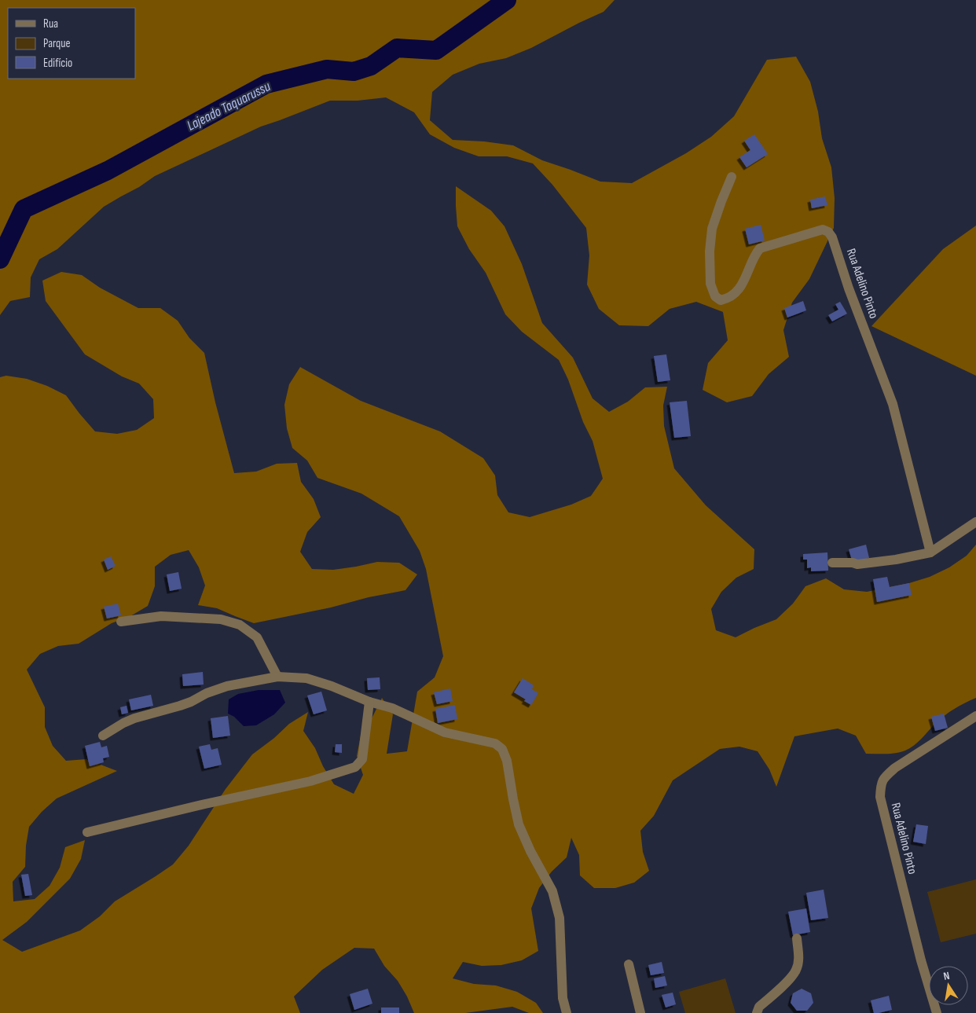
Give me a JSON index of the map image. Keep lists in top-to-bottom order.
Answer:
{
  "streets": {
    "street": ["Rua Adelino Pinto"]
  },
  "water": ["Lajeado Taquarussu"],
  "legend": ["Rua", "Parque", "Edifício"],
  "north": "top"
}
